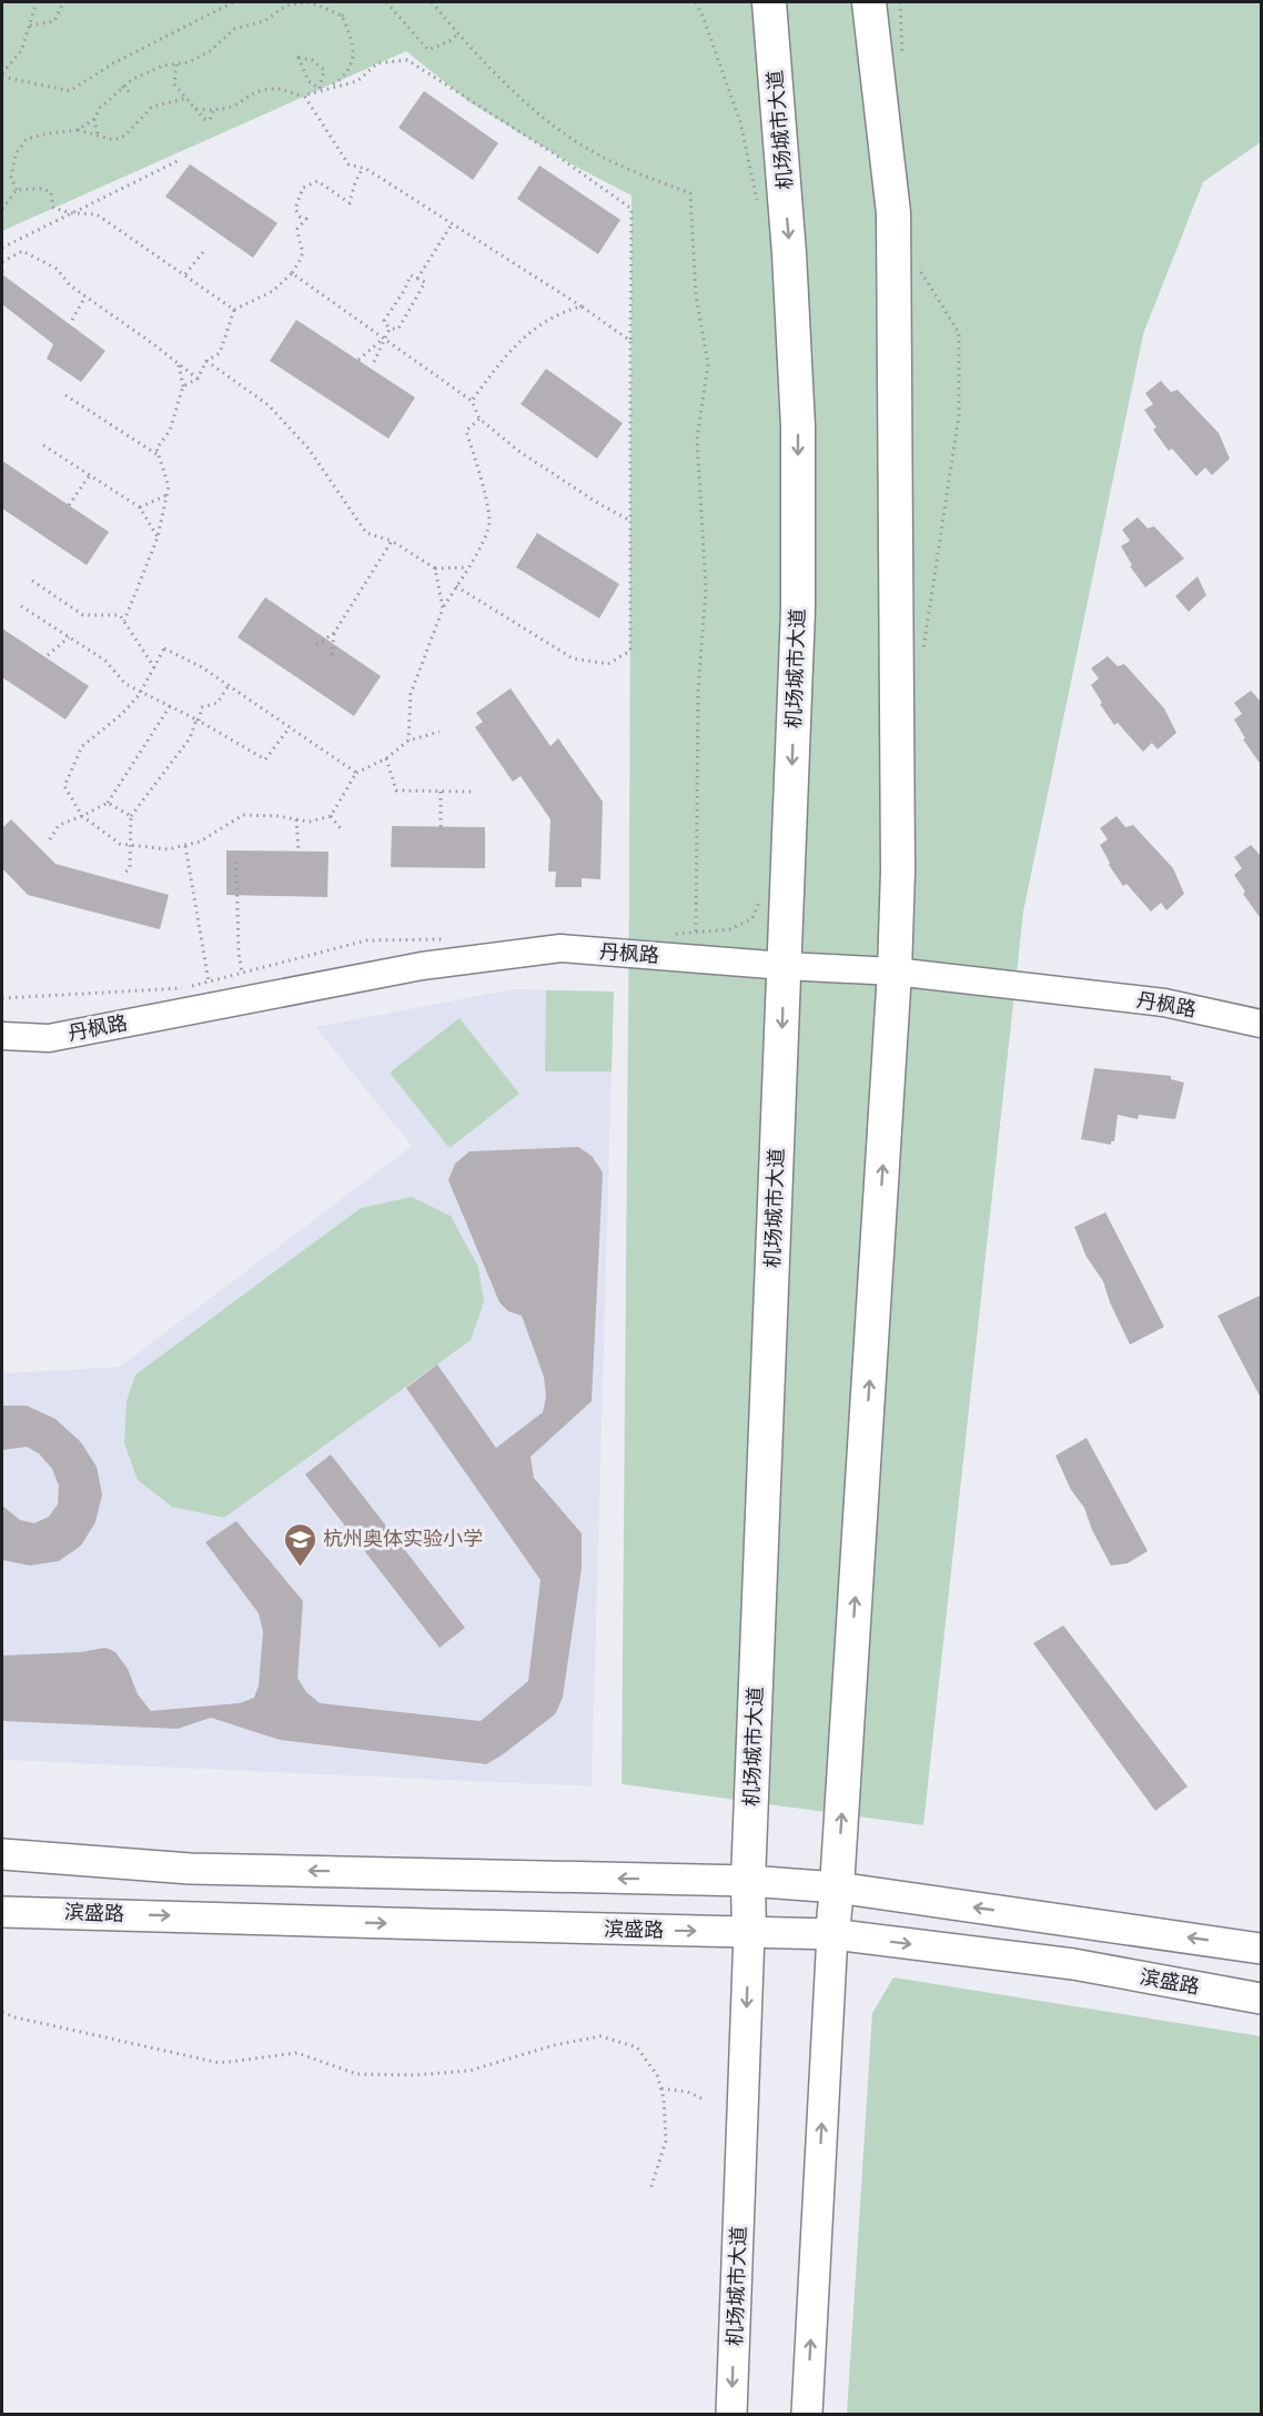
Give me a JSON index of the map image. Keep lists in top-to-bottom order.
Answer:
{
  "streets": {
    "main road": ["机场城市大道", "滨盛路"],
    "street": ["丹枫路"]
  },
  "crossings": [
    ["机场城市大道", "丹枫路"],
    ["机场城市大道", "滨盛路"]
  ],
  "places": {
    "school or university": ["杭州奥体实验小学"]
  }
}
